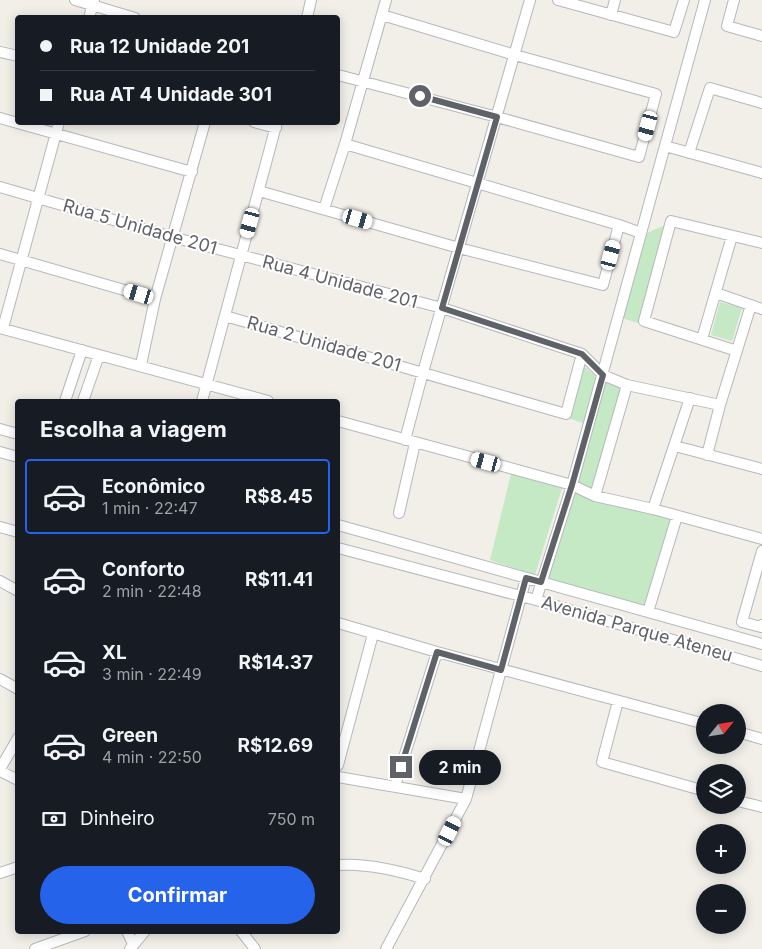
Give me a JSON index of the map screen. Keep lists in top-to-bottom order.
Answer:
{
  "streets": {
    "street": [
      "Rua 5 Unidade 201",
      "Rua 4 Unidade 201",
      "Rua 2 Unidade 201",
      "Avenida Parque Ateneu"
    ]
  },
  "crossings": [
    ["Rua 5 Unidade 201", "Rua 4 Unidade 201"],
    ["Rua 4 Unidade 201", "Rua 2 Unidade 201"]
  ],
  "north": "top right",
  "page": {
    "banner": ["Rua 12 Unidade 201", "Rua AT 4 Unidade 301"],
    "heading": "Escolha a viagem",
    "list": [
      {
        "name": "Econômico",
        "note": "1 min · 22:47",
        "value": "R$8.45"
      },
      {
        "name": "Conforto",
        "note": "2 min · 22:48",
        "value": "R$11.41"
      },
      {
        "name": "XL",
        "note": "3 min · 22:49",
        "value": "R$14.37"
      },
      {
        "name": "Green",
        "note": "4 min · 22:50",
        "value": "R$12.69"
      }
    ],
    "map_buttons": ["+", "−"],
    "bubble": "2 min",
    "pay": ["Dinheiro", "750 m"],
    "buttons": "Confirmar"
  }
}
